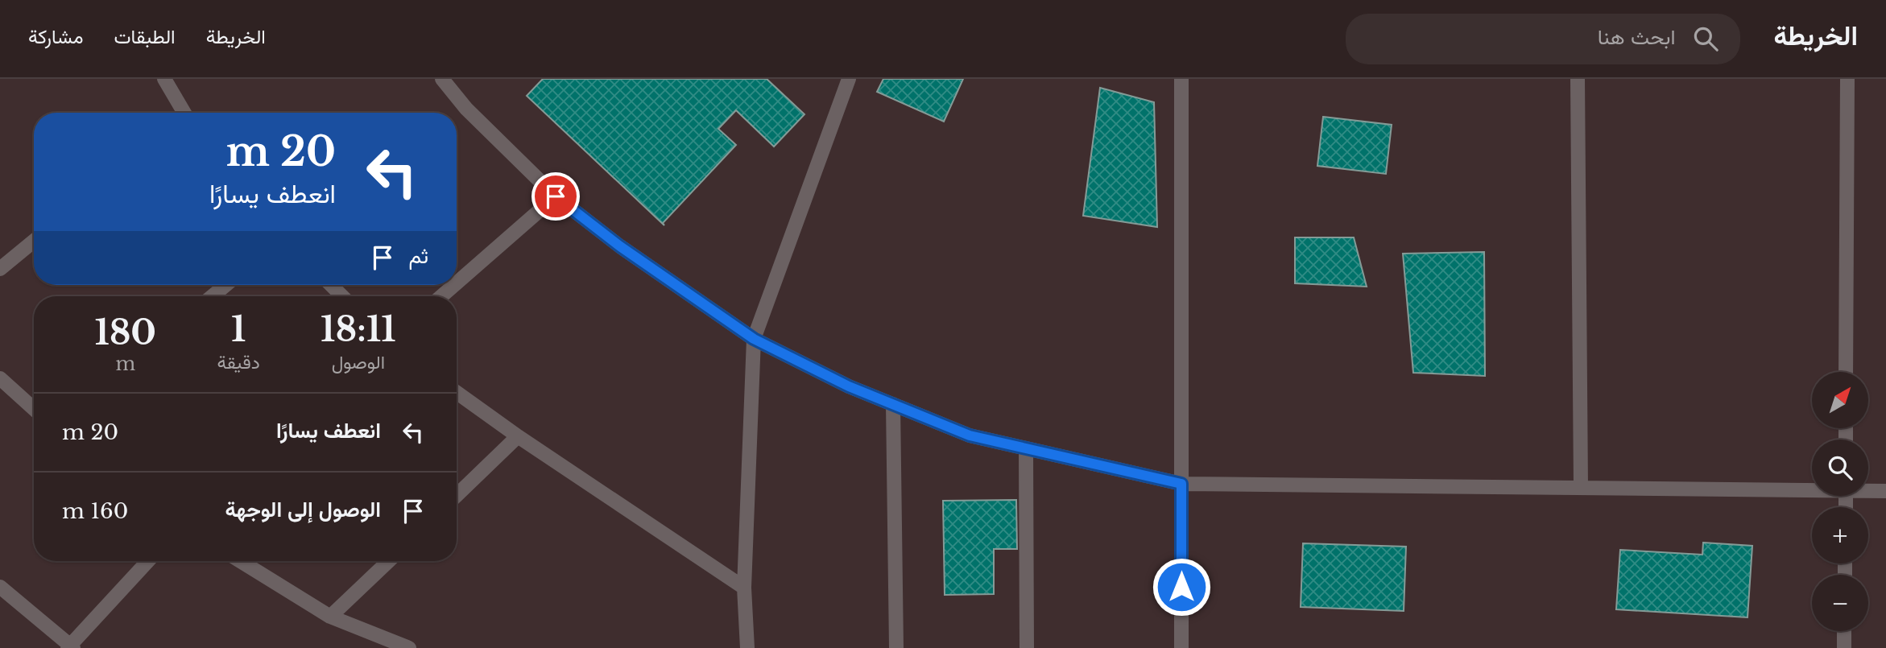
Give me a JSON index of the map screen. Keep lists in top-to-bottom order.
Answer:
{
  "north": "top right",
  "page": {
    "header": "الخريطة",
    "search": "ابحث هنا",
    "nav": ["الخريطة", "الطبقات", "مشاركة"],
    "turn": ["20 m", "انعطف يسارًا"],
    "then": "ثم",
    "eta": [
      "18:11",
      "الوصول",
      "1",
      "دقيقة",
      "180",
      "m"
    ],
    "map_buttons": ["+", "−"],
    "list": [
      {
        "name": "انعطف يسارًا",
        "value": "20 m"
      },
      {
        "name": "الوصول إلى الوجهة",
        "value": "160 m"
      }
    ]
  }
}
